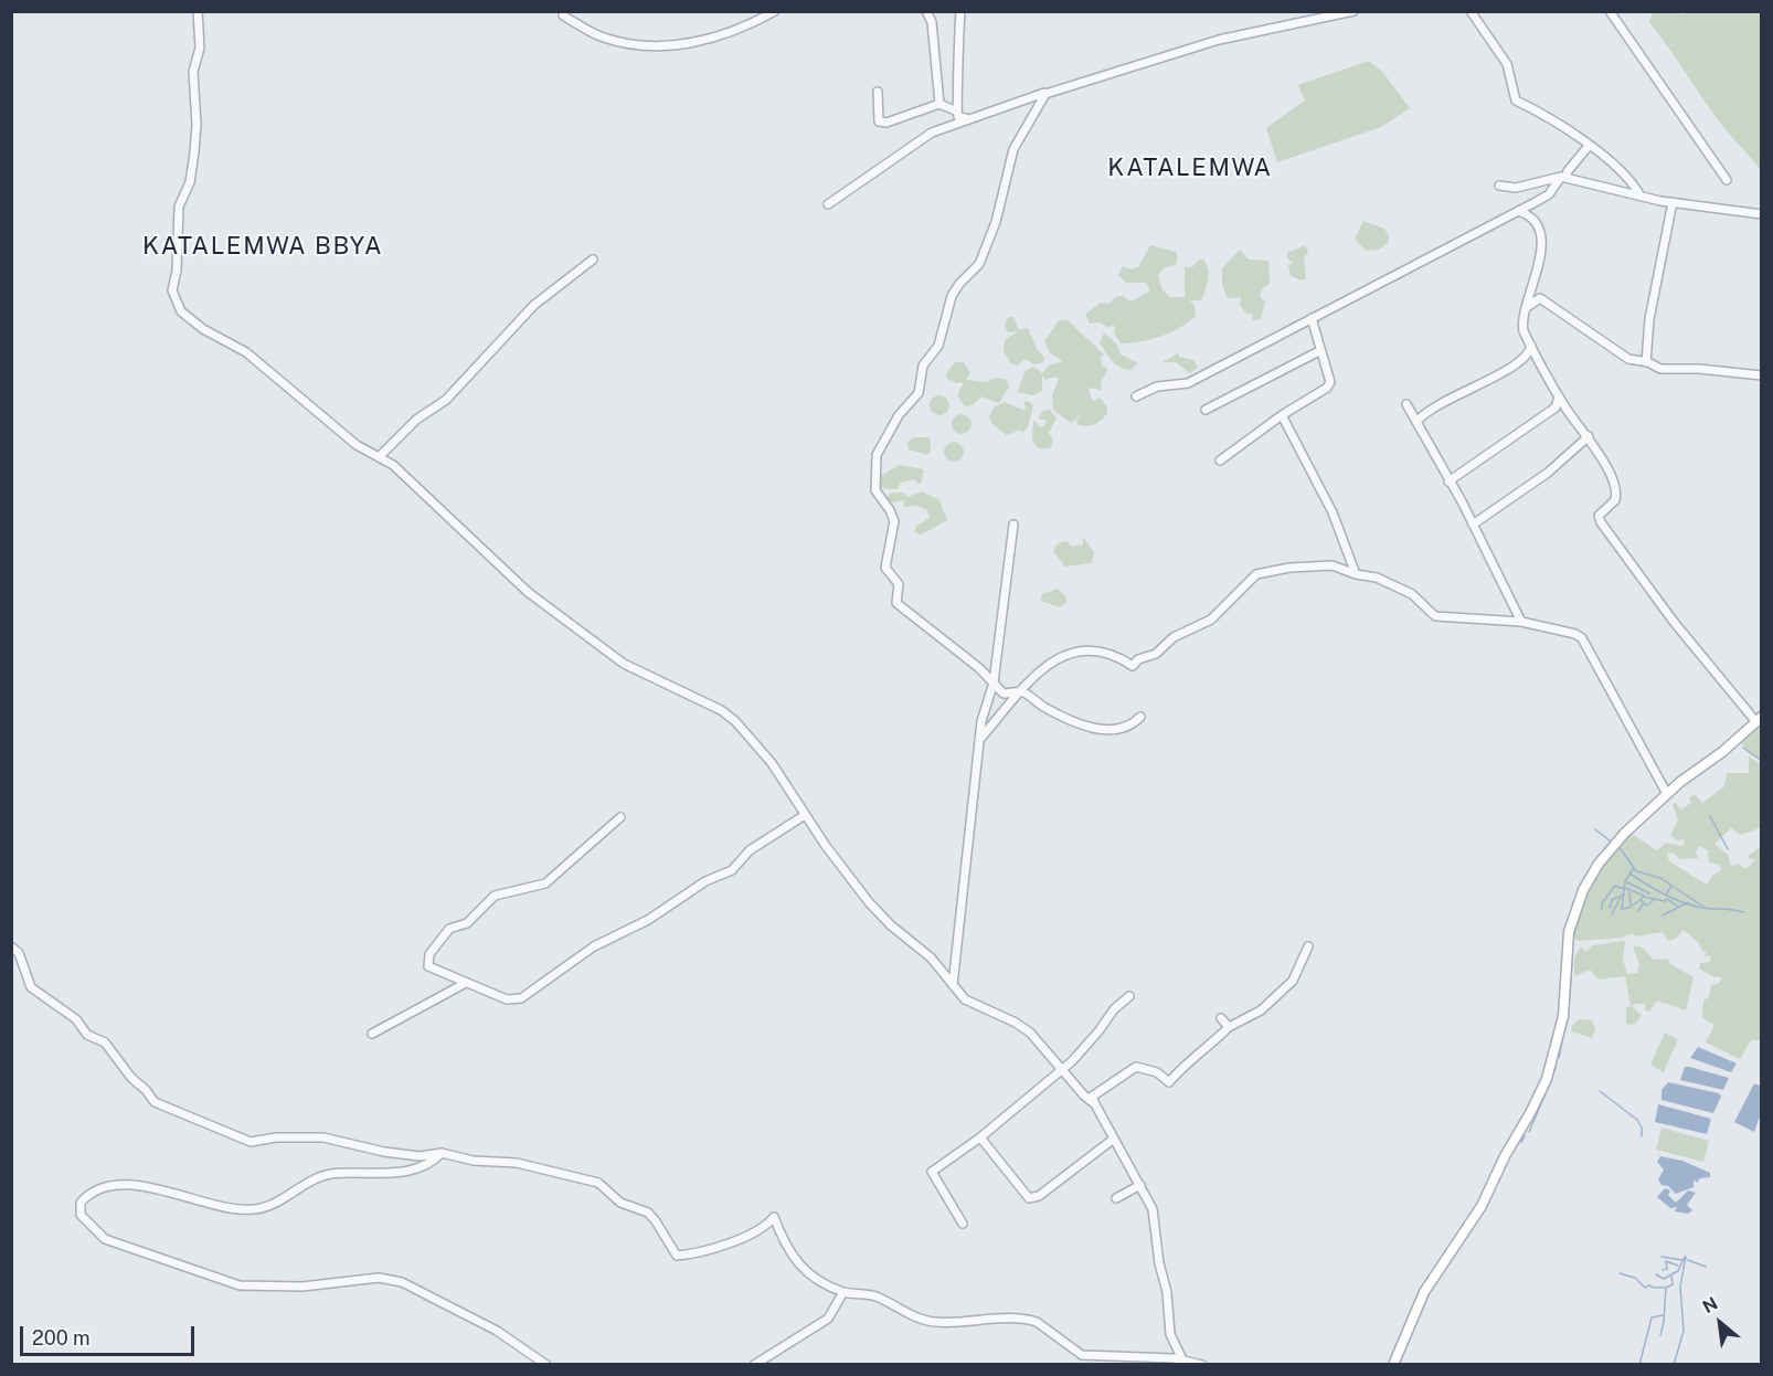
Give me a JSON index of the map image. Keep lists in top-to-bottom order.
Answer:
{
  "districts": ["KATALEMWA", "KATALEMWA BBYA"],
  "scale_bar": "200 m",
  "north": "top left"
}
